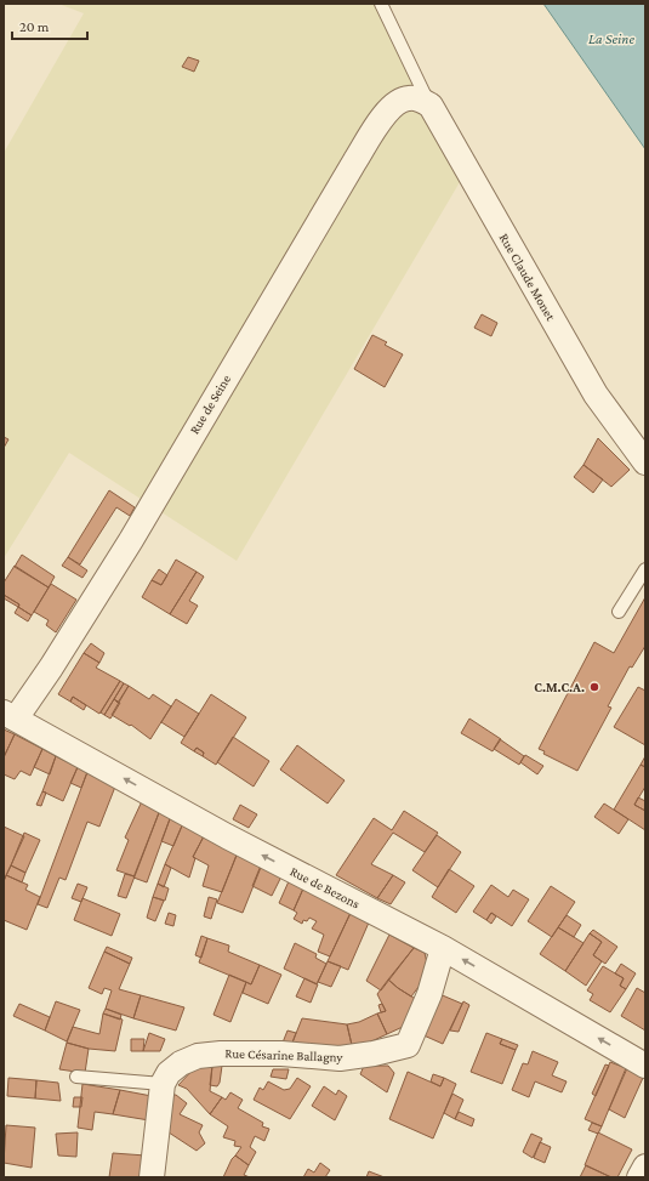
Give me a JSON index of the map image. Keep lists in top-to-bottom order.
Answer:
{
  "streets": {
    "street": [
      "Rue Claude Monet",
      "Rue de Seine",
      "Rue de Bezons",
      "Rue Césarine Ballagny"
    ]
  },
  "crossings": [
    ["Rue Claude Monet", "Rue de Seine"],
    ["Rue de Seine", "Rue de Bezons"],
    ["Rue de Bezons", "Rue Césarine Ballagny"]
  ],
  "one_way": ["Rue de Bezons"],
  "water": ["La Seine"],
  "places": ["C.M.C.A."],
  "scale_bar": "20 m"
}
